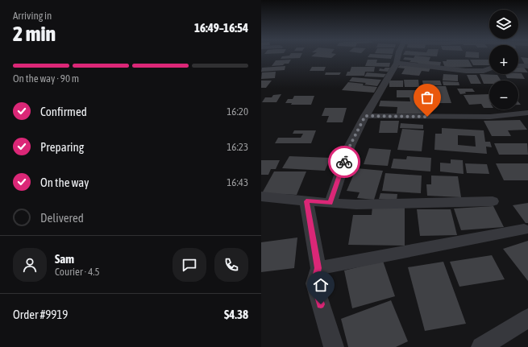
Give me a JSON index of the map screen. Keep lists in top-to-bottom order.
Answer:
{
  "page": {
    "heading": ["2 min", "Arriving in", "16:49–16:54"],
    "panel": [
      "Sam",
      "Courier · 4.5",
      "Order #9919",
      "$4.38"
    ],
    "map_buttons": ["+", "−"],
    "bar": "On the way · 90 m",
    "list": [
      ["Confirmed", "16:20"],
      ["Preparing", "16:23"],
      ["On the way", "16:43"],
      "Delivered"
    ]
  }
}
